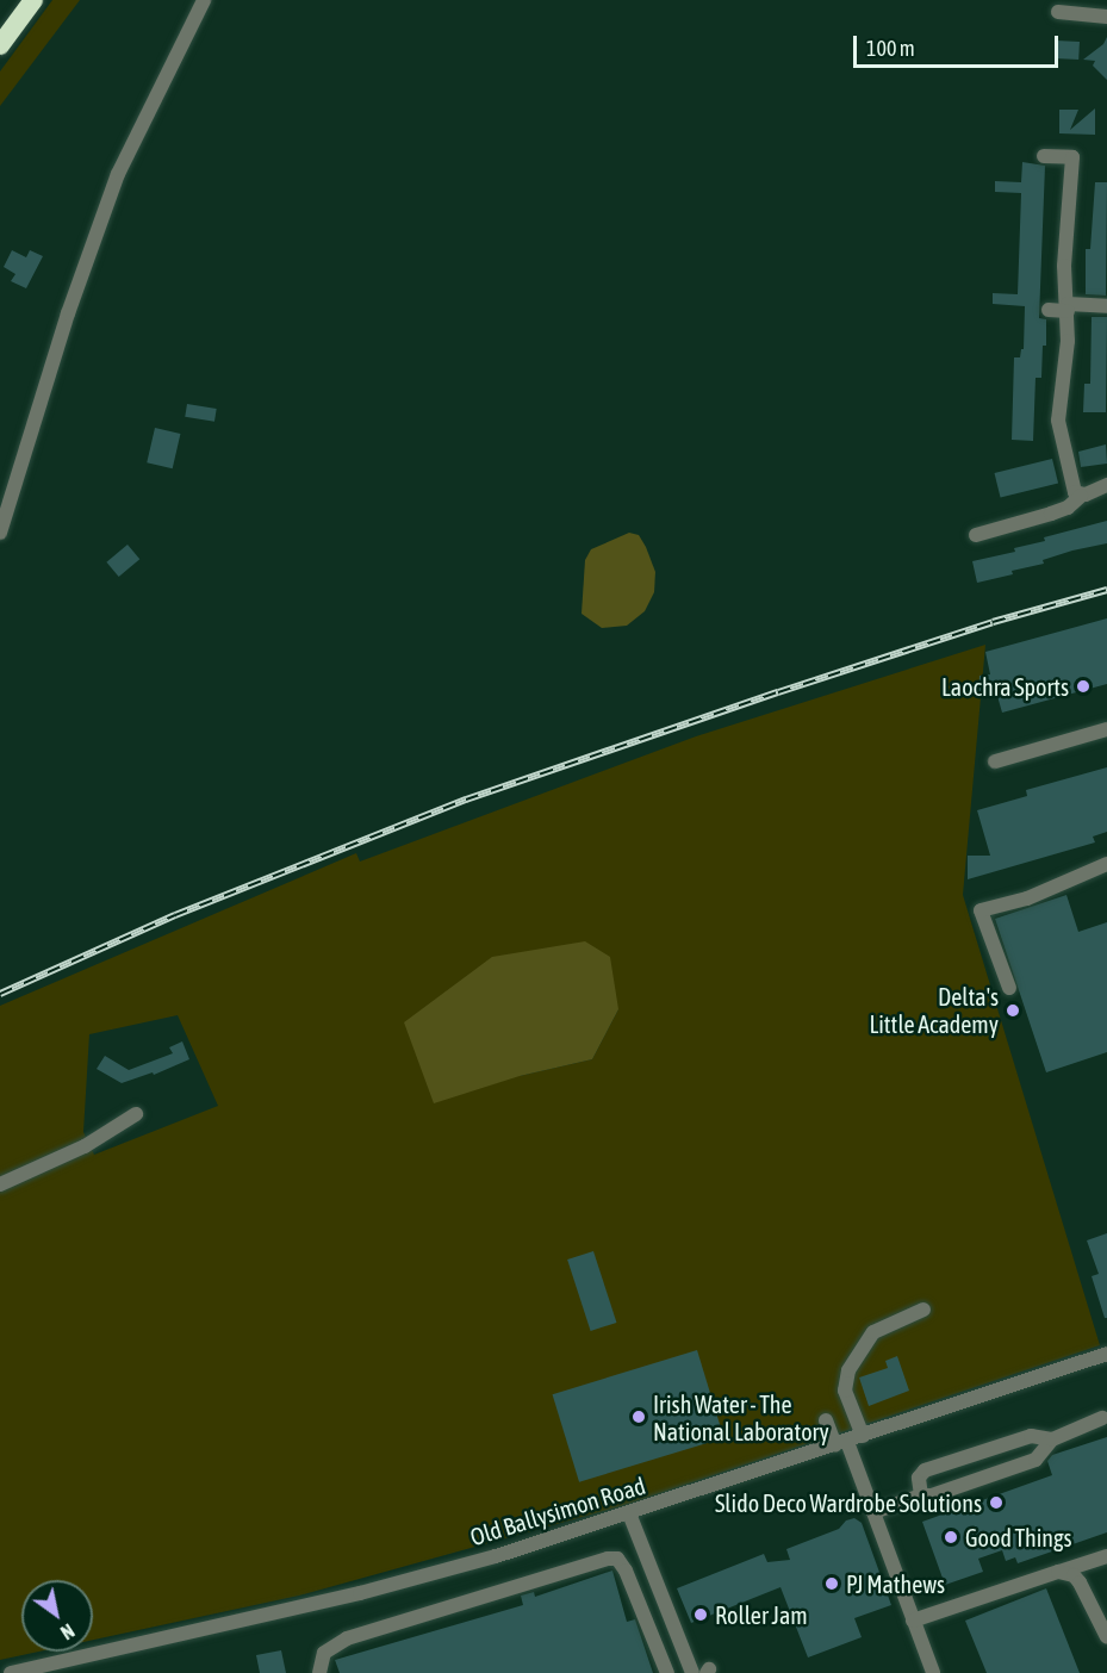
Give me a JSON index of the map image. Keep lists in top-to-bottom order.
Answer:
{
  "streets": {
    "street": ["Old Ballysimon Road"]
  },
  "places": [
    "Laochra Sports",
    "Delta's Little Academy",
    "Irish Water - The National Laboratory",
    "Slido Deco Wardrobe Solutions",
    "Good Things",
    "PJ Mathews",
    "Roller Jam"
  ],
  "scale_bar": "100 m",
  "north": "bottom right"
}
